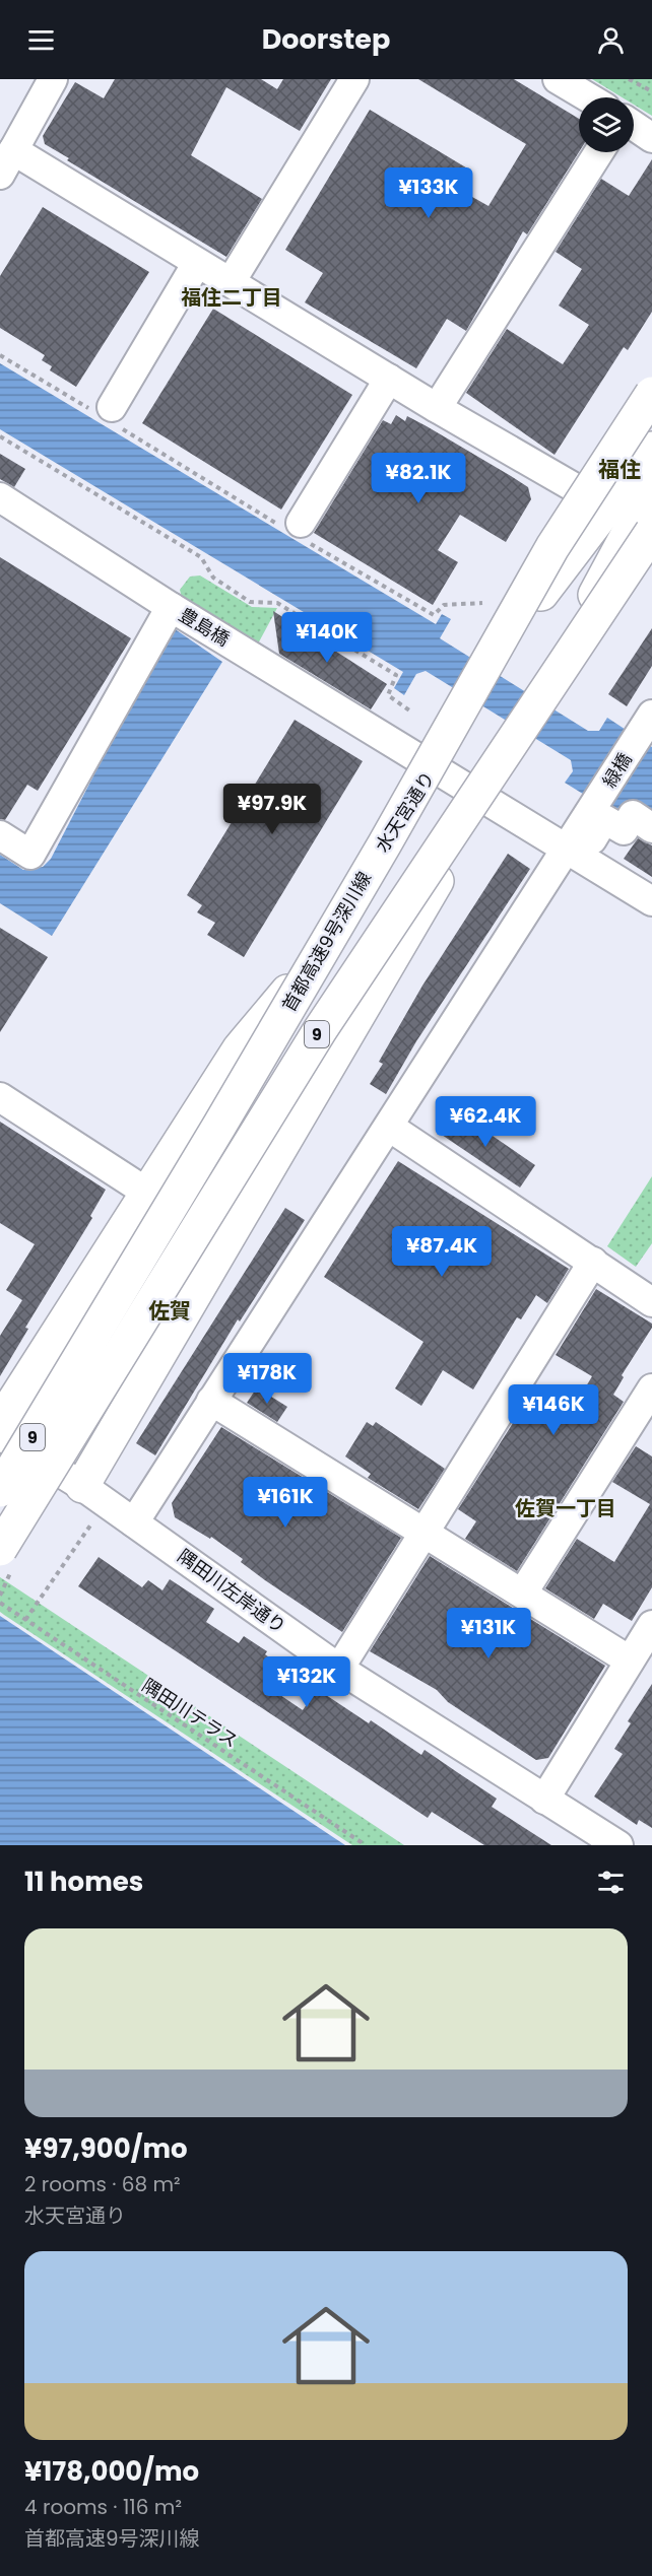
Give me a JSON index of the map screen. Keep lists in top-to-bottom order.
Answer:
{
  "streets": {
    "main road": ["水天宮通り", "首都高速9号深川線", "9"],
    "street": ["豊島橋", "緑橋", "隅田川左岸通り"],
    "path": ["隅田川テラス"]
  },
  "crossings": [
    ["豊島橋", "緑橋"],
    ["豊島橋", "水天宮通り"]
  ],
  "districts": [
    "福住二丁目",
    "福住",
    "佐賀",
    "佐賀一丁目"
  ],
  "page": {
    "header": "Doorstep",
    "price": [
      "¥133K",
      "¥82.1K",
      "¥140K",
      "¥97.9K",
      "¥62.4K",
      "¥87.4K",
      "¥178K",
      "¥146K",
      "¥161K",
      "¥131K",
      "¥132K"
    ],
    "heading": "11 homes",
    "list": [
      {
        "name": "¥97,900/mo",
        "note": "2 rooms · 68 m² · 水天宮通り"
      },
      {
        "name": "¥178,000/mo",
        "note": "4 rooms · 116 m² · 首都高速9号深川線"
      }
    ]
  }
}
